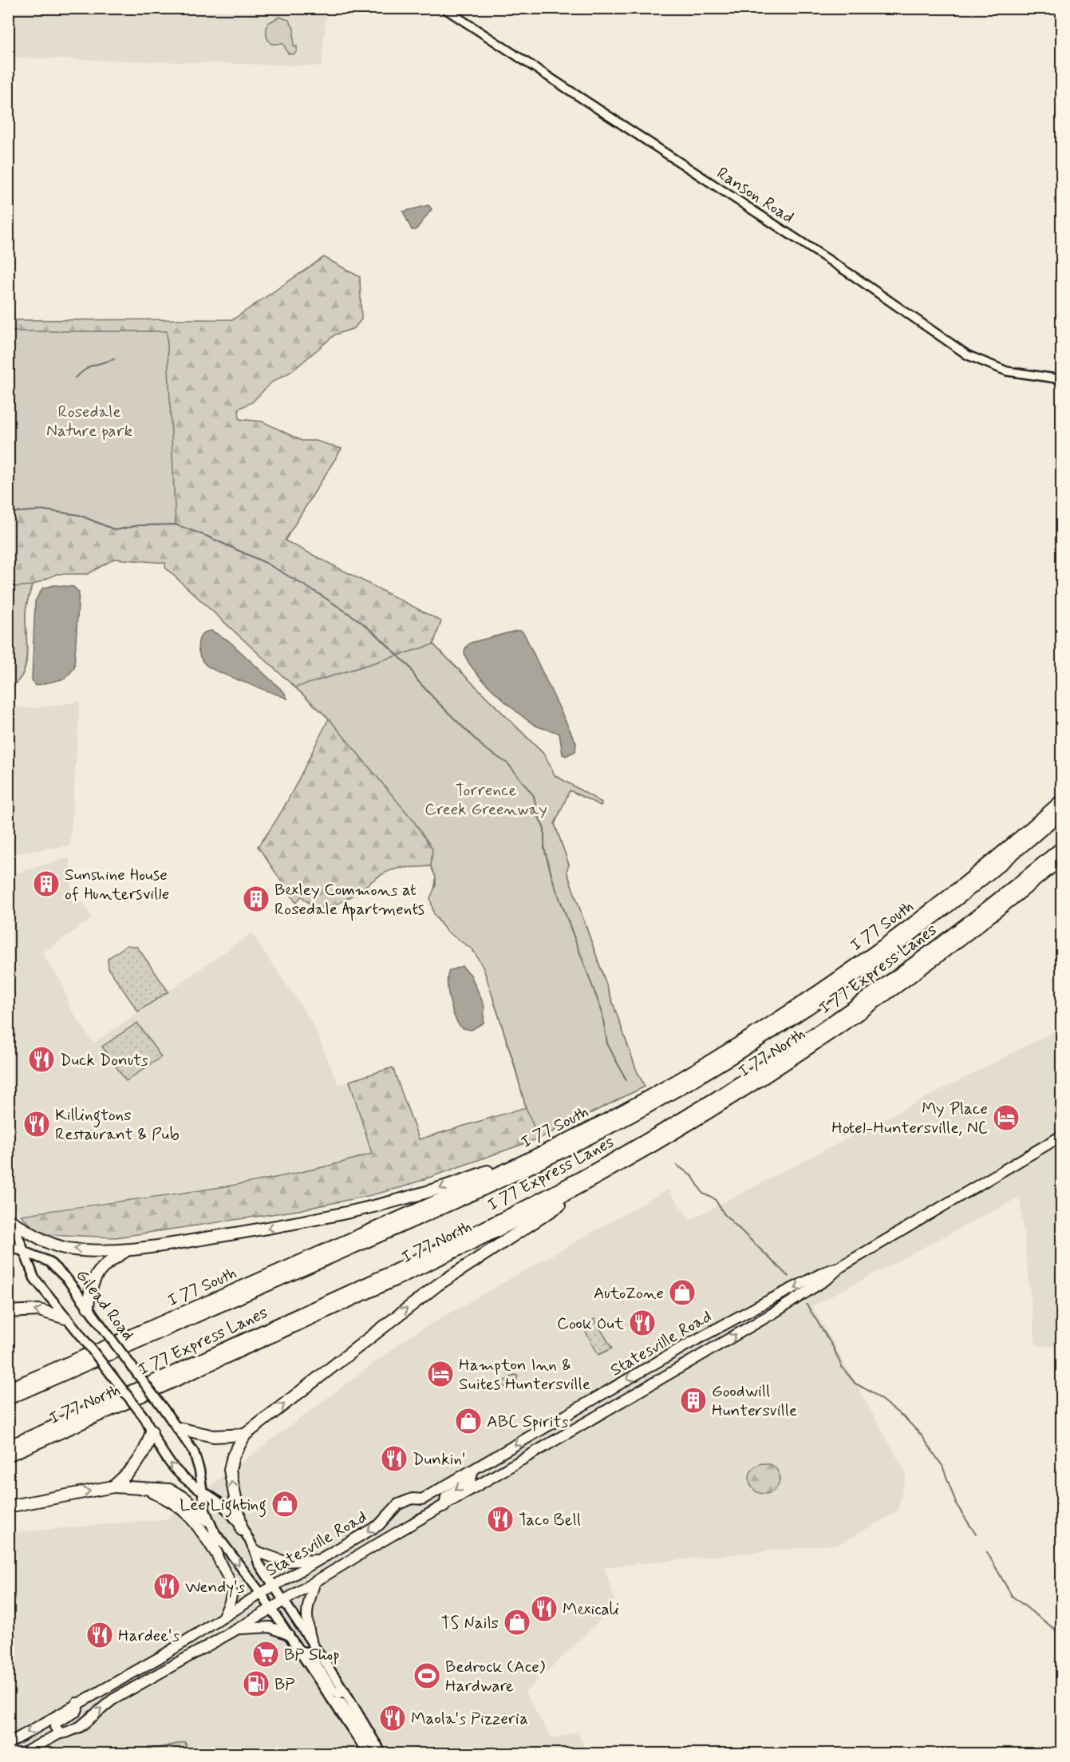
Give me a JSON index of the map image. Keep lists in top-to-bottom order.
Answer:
{
  "streets": {
    "highway": ["I 77 South", "I 77 Express Lanes", "I 77 North"],
    "main road": ["Gilead Road", "Statesville Road"],
    "street": ["Ranson Road"]
  },
  "crossings": [
    ["Gilead Road", "Statesville Road"]
  ],
  "parks": ["Rosedale Nature park", "Torrence Creek Greenway"],
  "places": {
    "building": ["Sunshine House of Huntersville", "Bexley Commons at Rosedale Apartments", "Goodwill Huntersville"],
    "restaurant": [
      "Duck Donuts",
      "Killingtons Restaurant & Pub",
      "Cook Out",
      "Dunkin'",
      "Taco Bell",
      "Wendy's",
      "Mexicali",
      "Hardee's",
      "Maola's Pizzeria"
    ],
    "hotel": ["My Place Hotel-Huntersville, NC", "Hampton Inn & Suites Huntersville"],
    "shop": [
      "AutoZone",
      "ABC Spirits",
      "Lee Lighting",
      "TS Nails"
    ],
    "supermarket": ["BP Shop"],
    "sports": ["Bedrock (Ace) Hardware"],
    "fuel station": ["BP"]
  }
}
